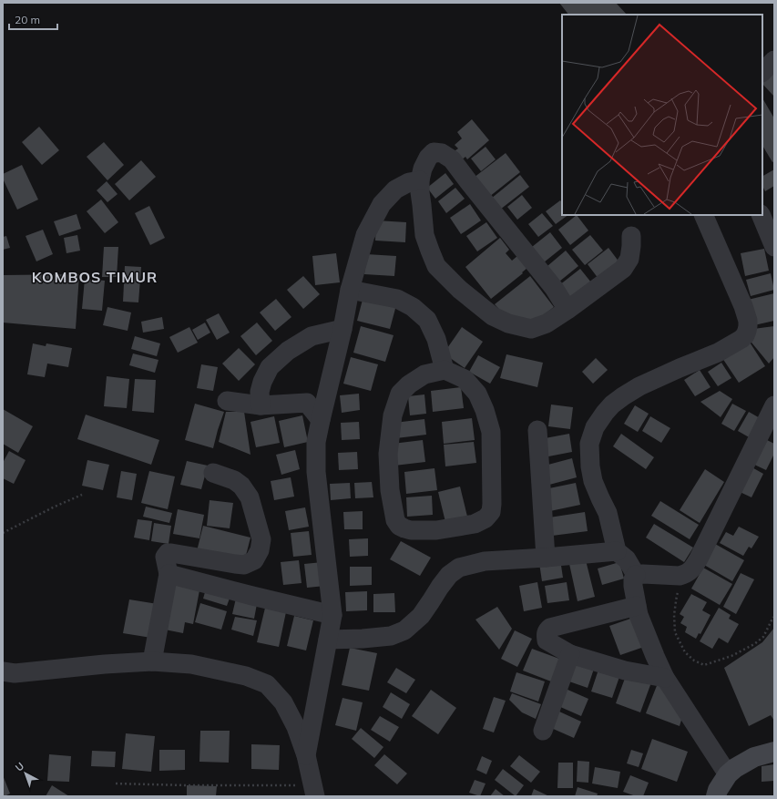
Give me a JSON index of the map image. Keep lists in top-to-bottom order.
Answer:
{
  "districts": ["KOMBOS TIMUR"],
  "scale_bar": "20 m",
  "north": "top left"
}
